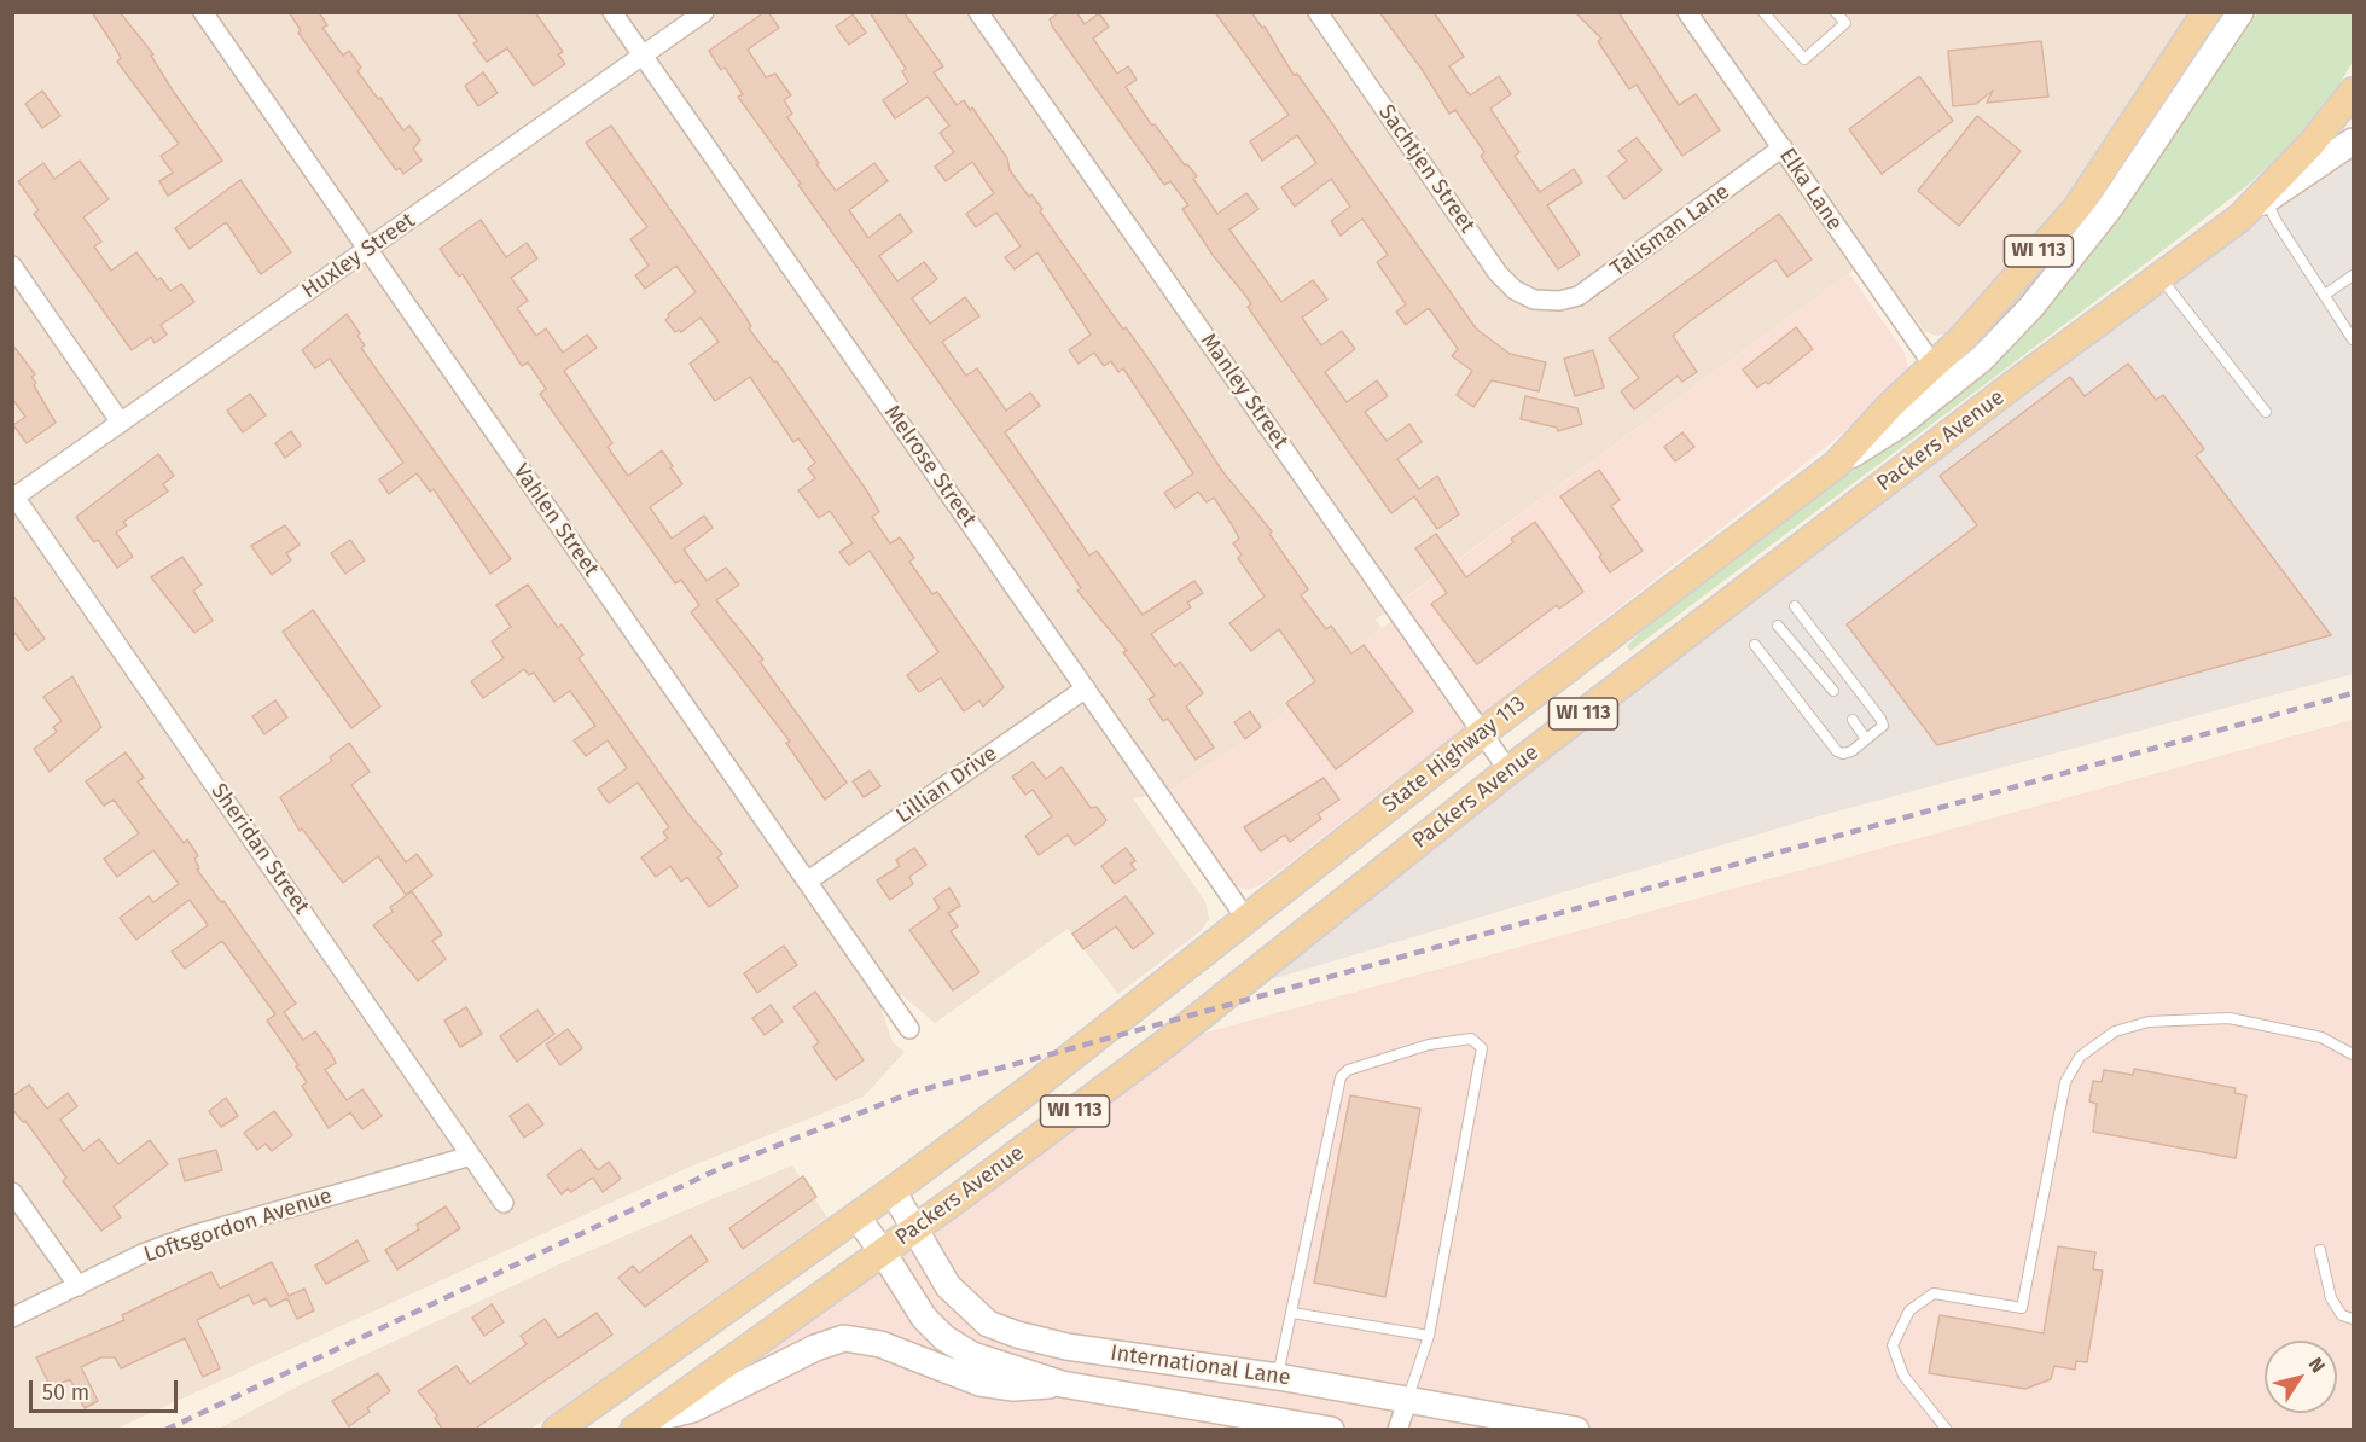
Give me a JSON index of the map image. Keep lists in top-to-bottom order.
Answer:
{
  "streets": {
    "main road": [
      "WI 113",
      "Packers Avenue",
      "State Highway 113",
      "International Lane"
    ],
    "street": [
      "Sachtjen Street",
      "Elka Lane",
      "Talisman Lane",
      "Huxley Street",
      "Manley Street",
      "Melrose Street",
      "Vahlen Street",
      "Lillian Drive",
      "Sheridan Street",
      "Loftsgordon Avenue"
    ]
  },
  "crossings": [
    ["Sachtjen Street", "Talisman Lane"],
    ["Elka Lane", "Talisman Lane"],
    ["Elka Lane", "WI 113"],
    ["WI 113", "Packers Avenue"],
    ["WI 113", "State Highway 113"],
    ["Huxley Street", "Melrose Street"],
    ["Huxley Street", "Vahlen Street"],
    ["Huxley Street", "Sheridan Street"],
    ["Manley Street", "Packers Avenue"],
    ["Manley Street", "State Highway 113"],
    ["Packers Avenue", "Melrose Street"],
    ["Packers Avenue", "State Highway 113"],
    ["Packers Avenue", "International Lane"],
    ["Melrose Street", "State Highway 113"],
    ["Melrose Street", "Lillian Drive"],
    ["Vahlen Street", "Lillian Drive"],
    ["Sheridan Street", "Loftsgordon Avenue"]
  ],
  "scale_bar": "50 m",
  "north": "top right"
}
